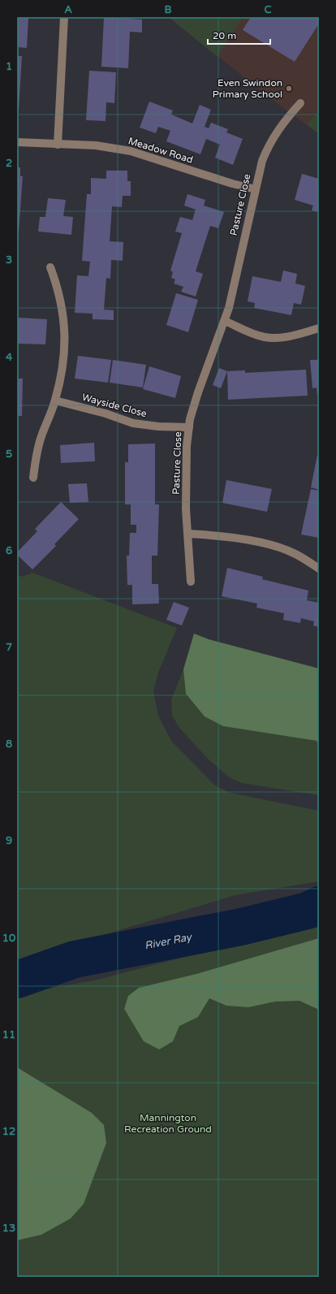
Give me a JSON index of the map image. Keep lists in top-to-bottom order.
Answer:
{
  "streets": {
    "street": ["Meadow Road", "Pasture Close", "Wayside Close"]
  },
  "crossings": [
    ["Meadow Road", "Pasture Close"],
    ["Pasture Close", "Wayside Close"]
  ],
  "water": ["River Ray"],
  "parks": ["Mannington Recreation Ground"],
  "places": ["Even Swindon Primary School"],
  "scale_bar": "20 m",
  "grid": {
    "columns": ["A", "B", "C"],
    "rows": [
      "1",
      "2",
      "3",
      "4",
      "5",
      "6",
      "7",
      "8",
      "9",
      "10",
      "11",
      "12",
      "13"
    ]
  }
}
